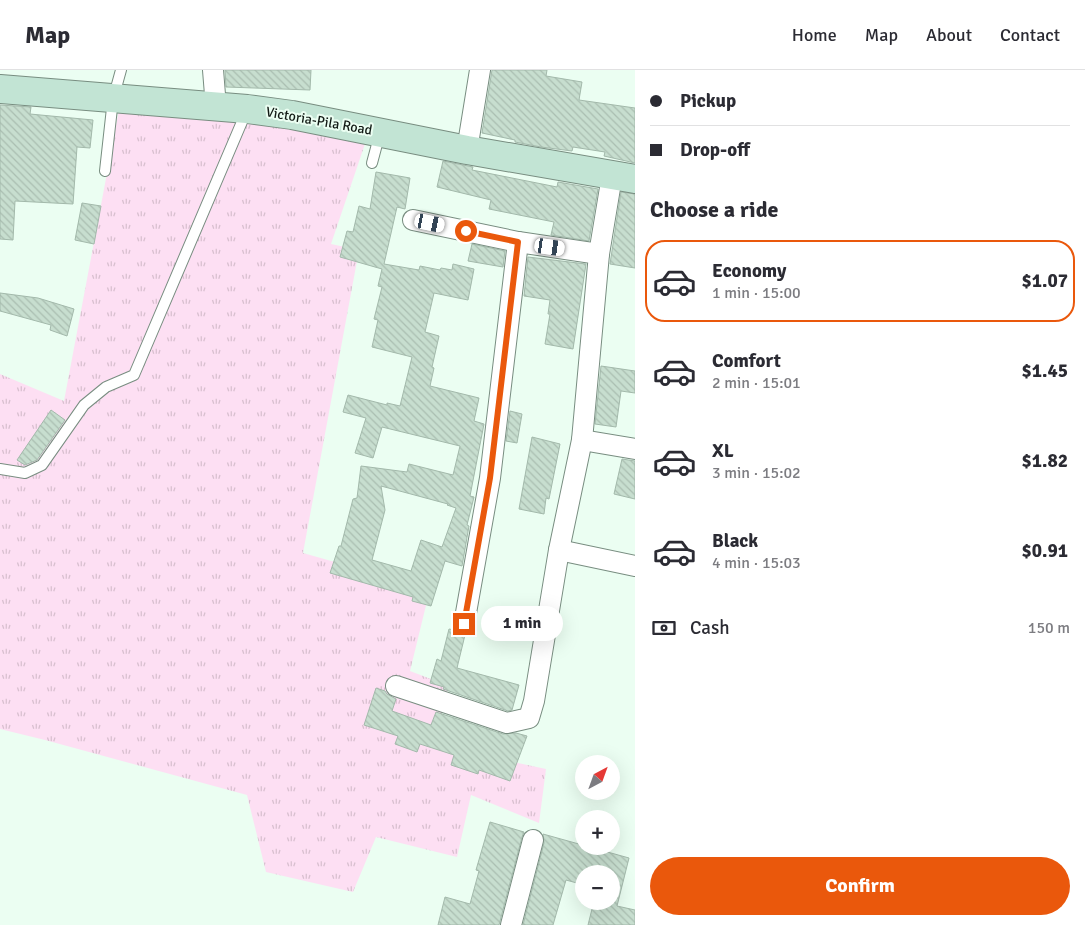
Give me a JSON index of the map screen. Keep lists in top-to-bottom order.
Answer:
{
  "streets": {
    "main road": ["Victoria-Pila Road"]
  },
  "north": "top right",
  "page": {
    "header": "Map",
    "nav": [
      "Home",
      "Map",
      "About",
      "Contact"
    ],
    "banner": ["Pickup", "Drop-off"],
    "heading": "Choose a ride",
    "list": [
      {
        "name": "Economy",
        "note": "1 min · 15:00",
        "value": "$1.07"
      },
      {
        "name": "Comfort",
        "note": "2 min · 15:01",
        "value": "$1.45"
      },
      {
        "name": "XL",
        "note": "3 min · 15:02",
        "value": "$1.82"
      },
      {
        "name": "Black",
        "note": "4 min · 15:03",
        "value": "$0.91"
      }
    ],
    "pay": ["Cash", "150 m"],
    "bubble": "1 min",
    "map_buttons": ["+", "−"],
    "buttons": "Confirm"
  }
}
